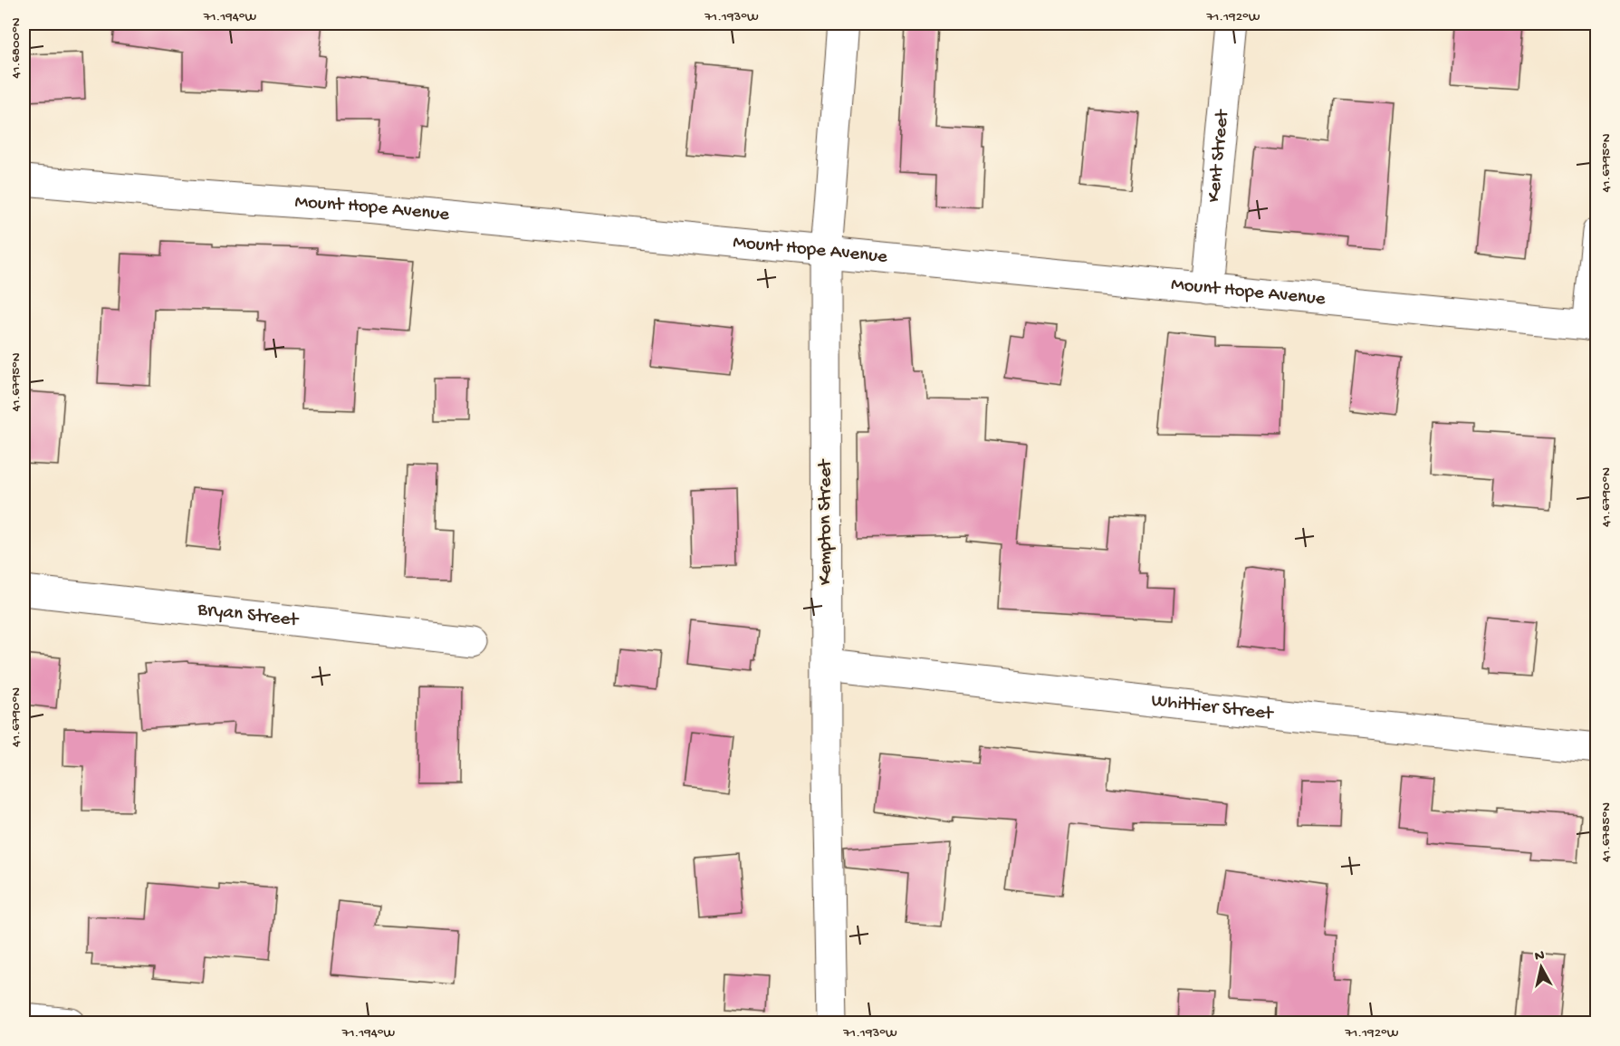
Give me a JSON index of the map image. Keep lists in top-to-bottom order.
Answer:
{
  "streets": {
    "street": [
      "Kent Street",
      "Mount Hope Avenue",
      "Kempton Street",
      "Bryan Street",
      "Whittier Street"
    ]
  },
  "crossings": [
    ["Kent Street", "Mount Hope Avenue"],
    ["Mount Hope Avenue", "Kempton Street"],
    ["Kempton Street", "Whittier Street"]
  ],
  "north": "top",
  "coordinates": [
    "71.194°W",
    "71.193°W",
    "71.192°W",
    "41.6800°N",
    "41.6795°N",
    "41.6790°N",
    "41.6785°N"
  ]
}
